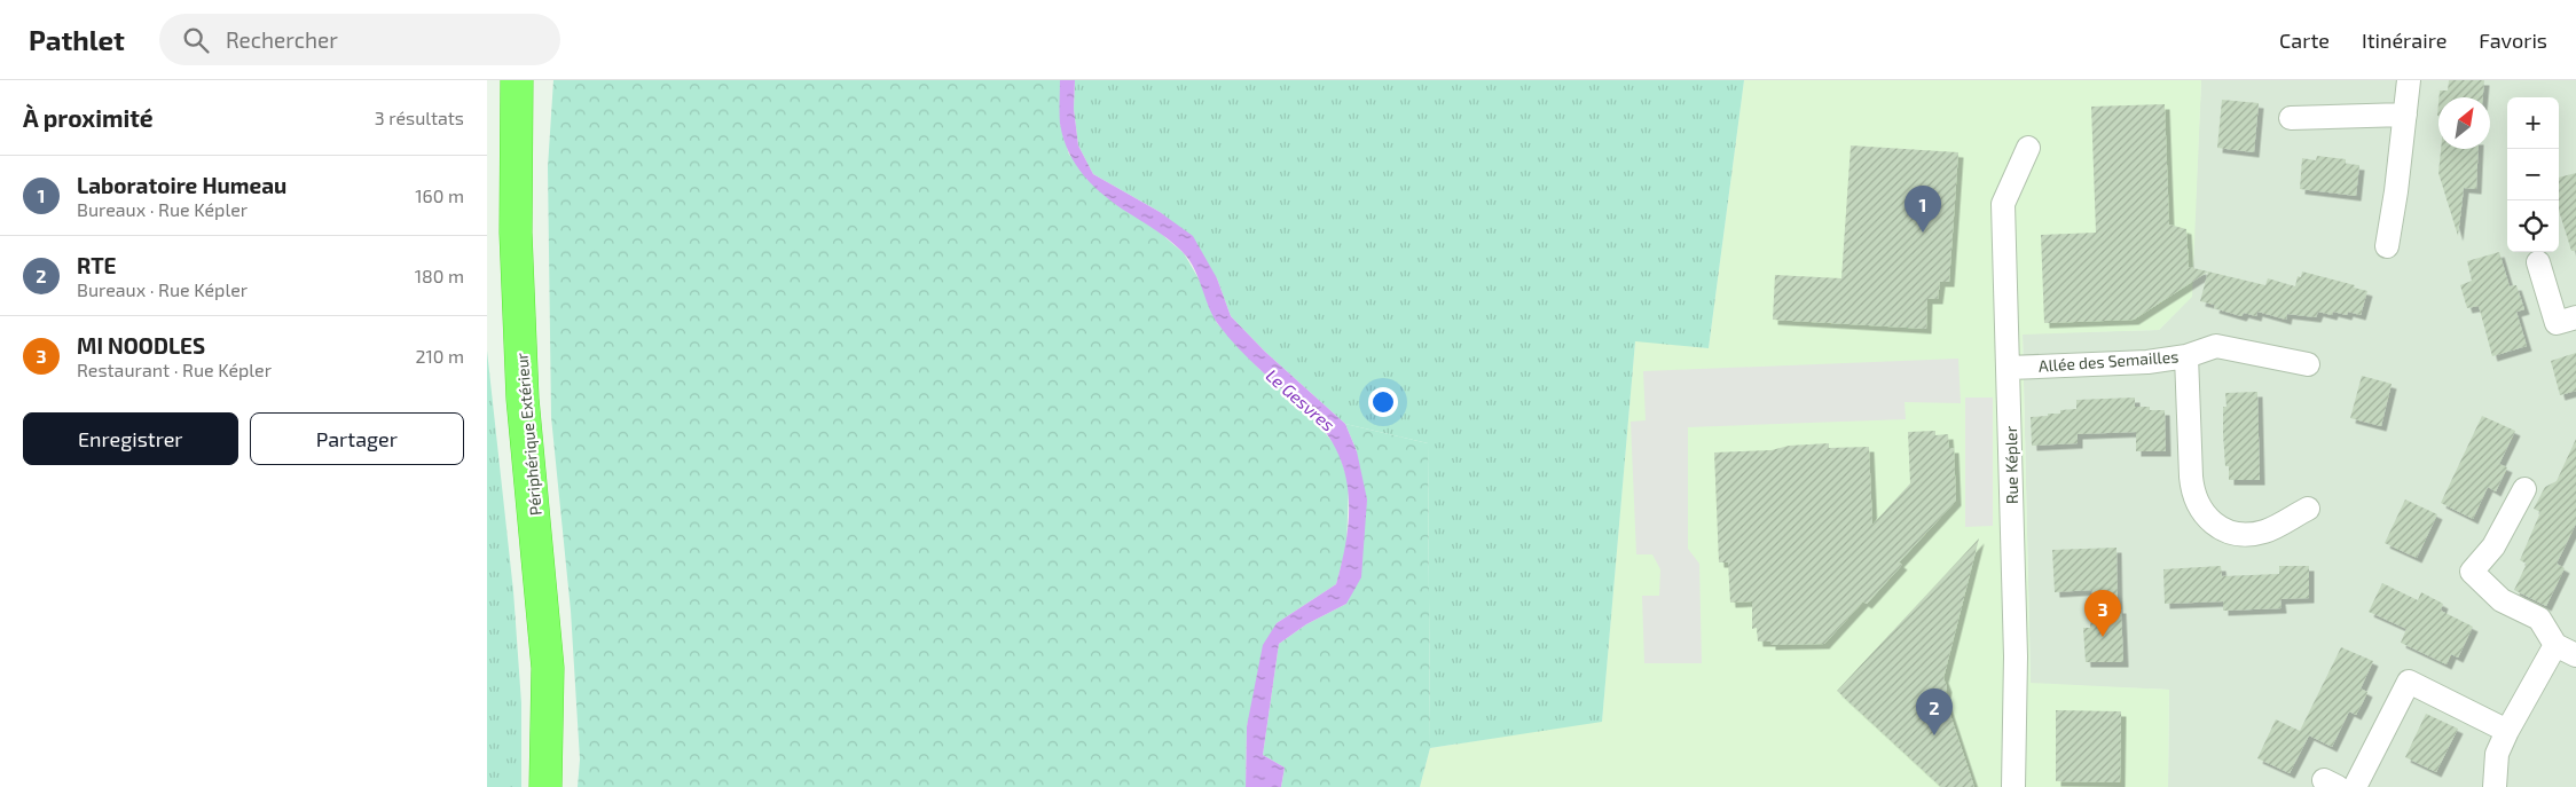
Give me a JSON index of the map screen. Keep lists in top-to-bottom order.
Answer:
{
  "streets": {
    "highway": ["Périphérique Extérieur"],
    "street": ["Allée des Semailles", "Rue Képler"]
  },
  "crossings": [
    ["Allée des Semailles", "Rue Képler"]
  ],
  "water": ["Le Gesvres"],
  "north": "top right",
  "page": {
    "header": "Pathlet",
    "search": "Rechercher",
    "nav": ["Carte", "Itinéraire", "Favoris"],
    "heading": ["À proximité", "3 résultats"],
    "map_buttons": ["+", "−"],
    "list": [
      {
        "mark": "1",
        "name": "Laboratoire Humeau",
        "note": "Bureaux · Rue Képler",
        "value": "160 m"
      },
      {
        "mark": "2",
        "name": "RTE",
        "note": "Bureaux · Rue Képler",
        "value": "180 m"
      },
      {
        "mark": "3",
        "name": "MI NOODLES",
        "note": "Restaurant · Rue Képler",
        "value": "210 m"
      }
    ],
    "pins": ["1", "3", "2"],
    "buttons": ["Enregistrer", "Partager"]
  }
}
